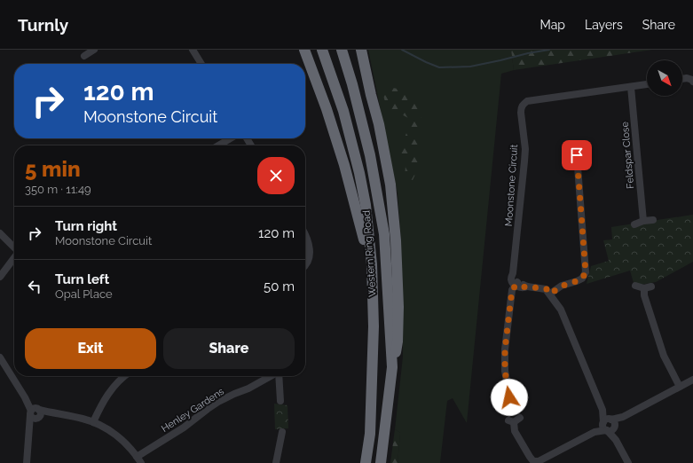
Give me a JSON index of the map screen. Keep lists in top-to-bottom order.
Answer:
{
  "streets": {
    "highway": ["Western Ring Road"],
    "street": ["Feldspar Close", "Moonstone Circuit", "Henley Gardens"]
  },
  "crossings": [
    ["Feldspar Close", "Moonstone Circuit"]
  ],
  "north": "bottom right",
  "page": {
    "header": "Turnly",
    "nav": ["Map", "Layers", "Share"],
    "turn": ["120 m", "Moonstone Circuit"],
    "heading": ["5 min", "350 m · 11:49"],
    "list": [
      {
        "name": "Turn right",
        "note": "Moonstone Circuit",
        "value": "120 m"
      },
      {
        "name": "Turn left",
        "note": "Opal Place",
        "value": "50 m"
      }
    ],
    "buttons": ["Exit", "Share"]
  }
}
